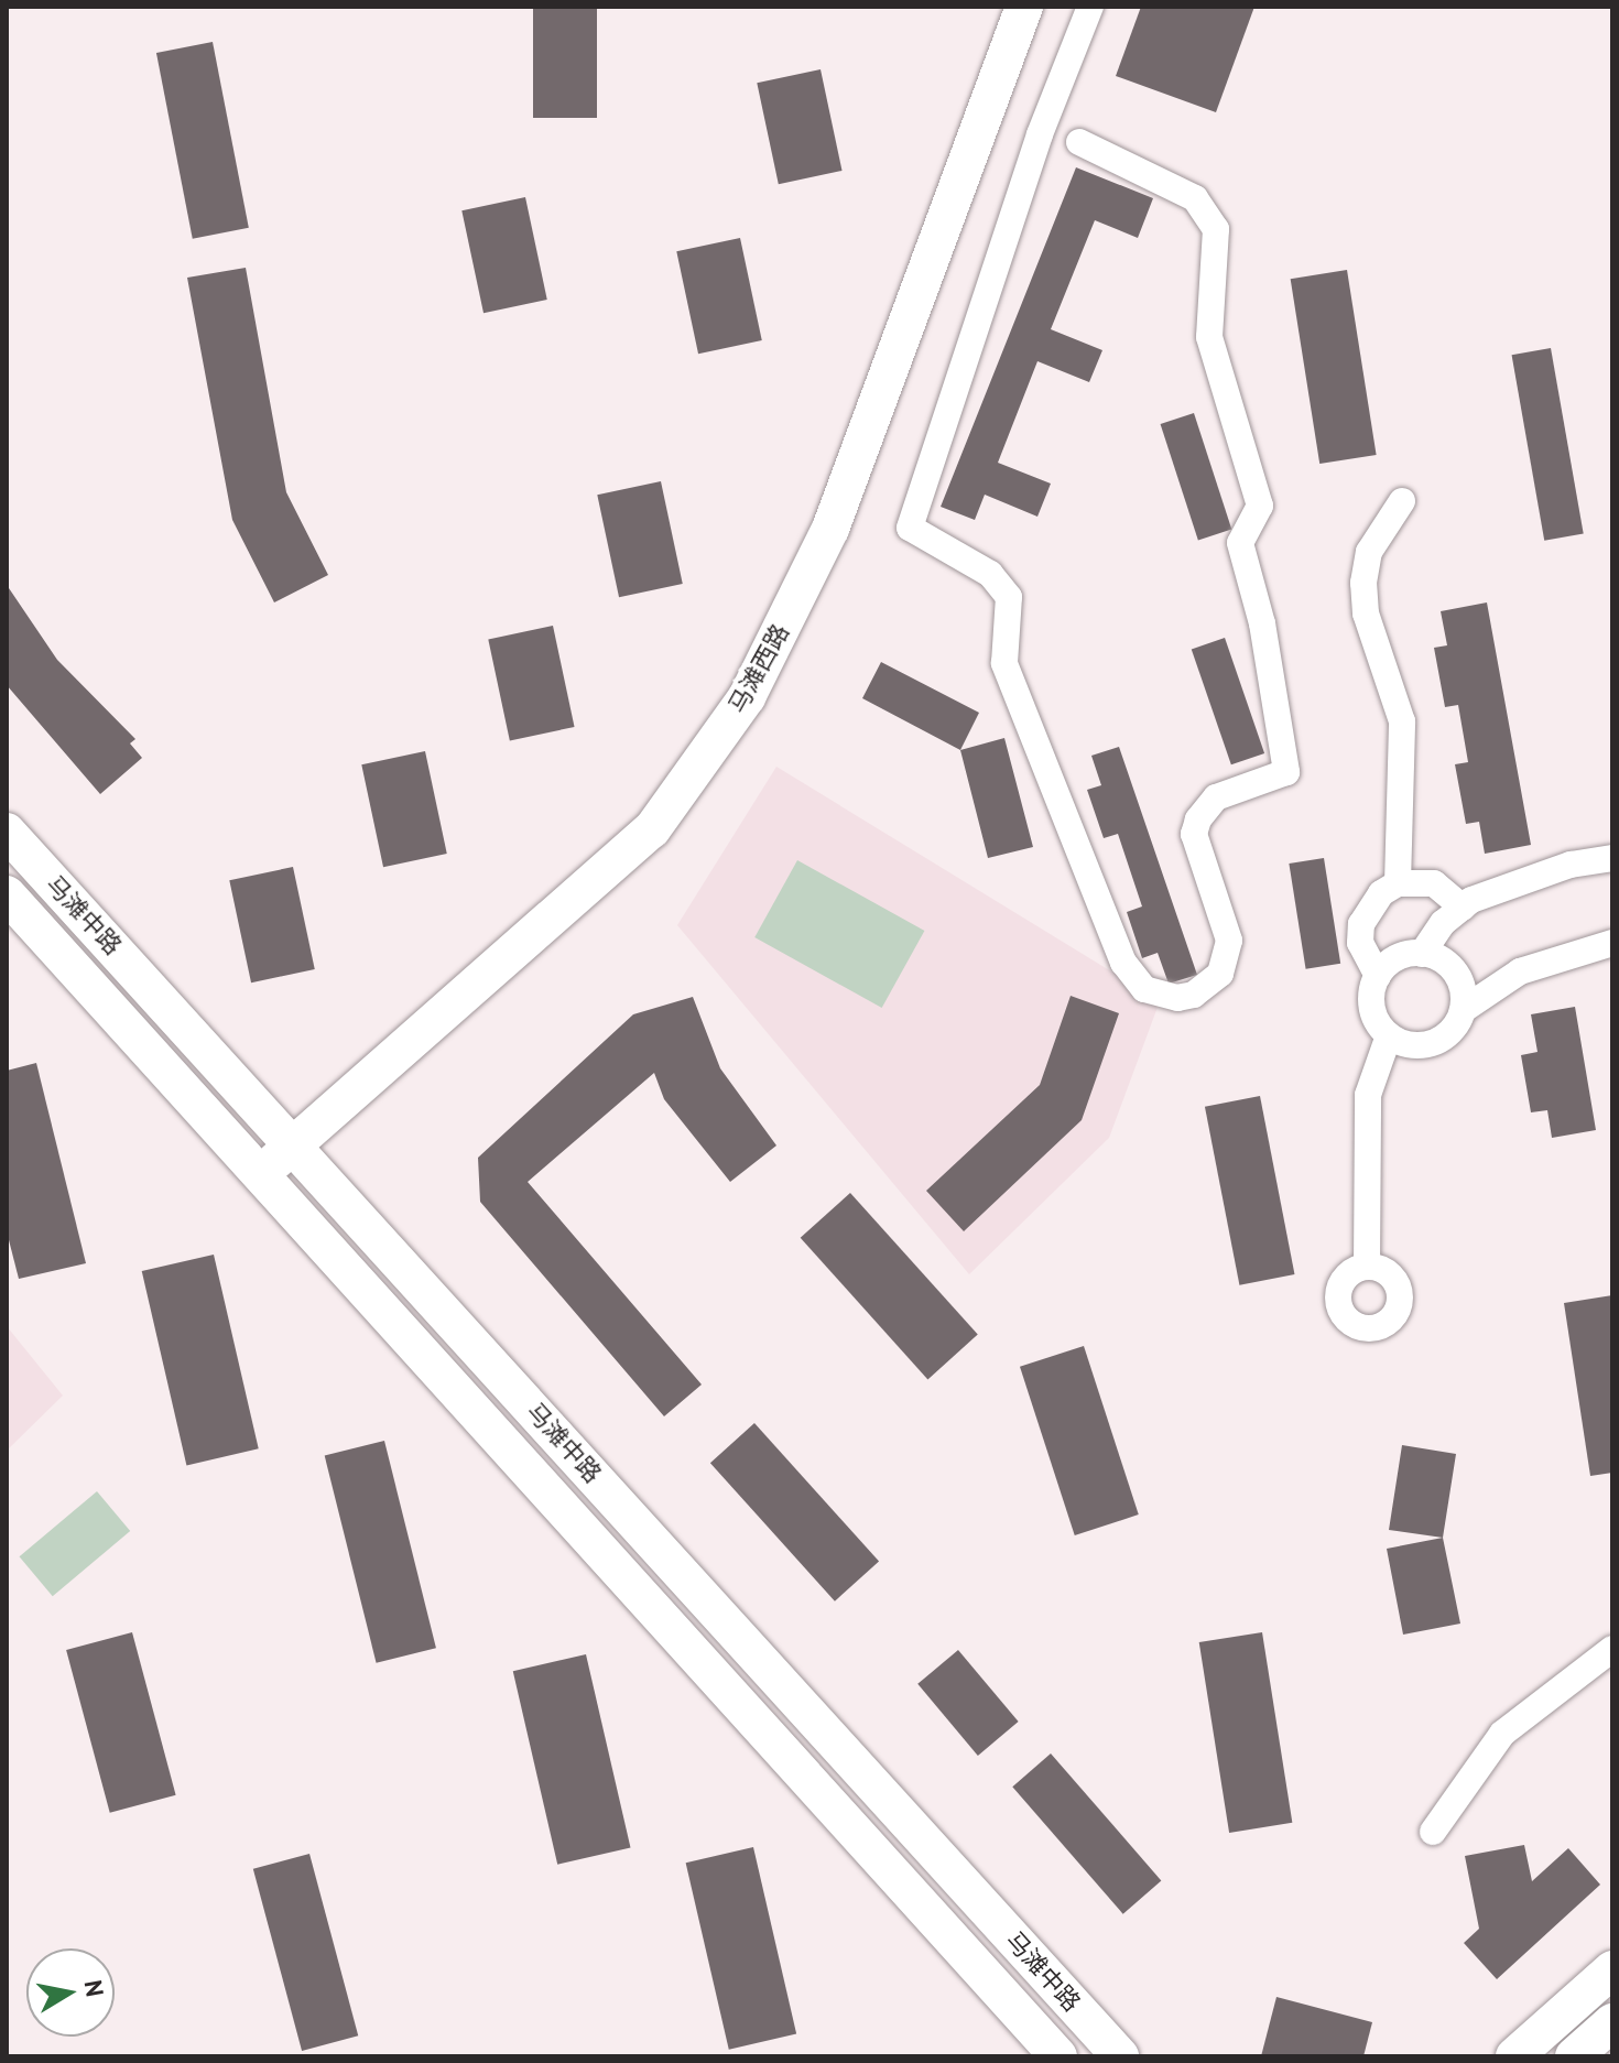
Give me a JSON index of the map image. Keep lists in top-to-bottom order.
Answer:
{
  "streets": {
    "main road": ["马滩西路", "马滩中路"]
  },
  "crossings": [
    ["马滩西路", "马滩中路"]
  ],
  "north": "right"
}
